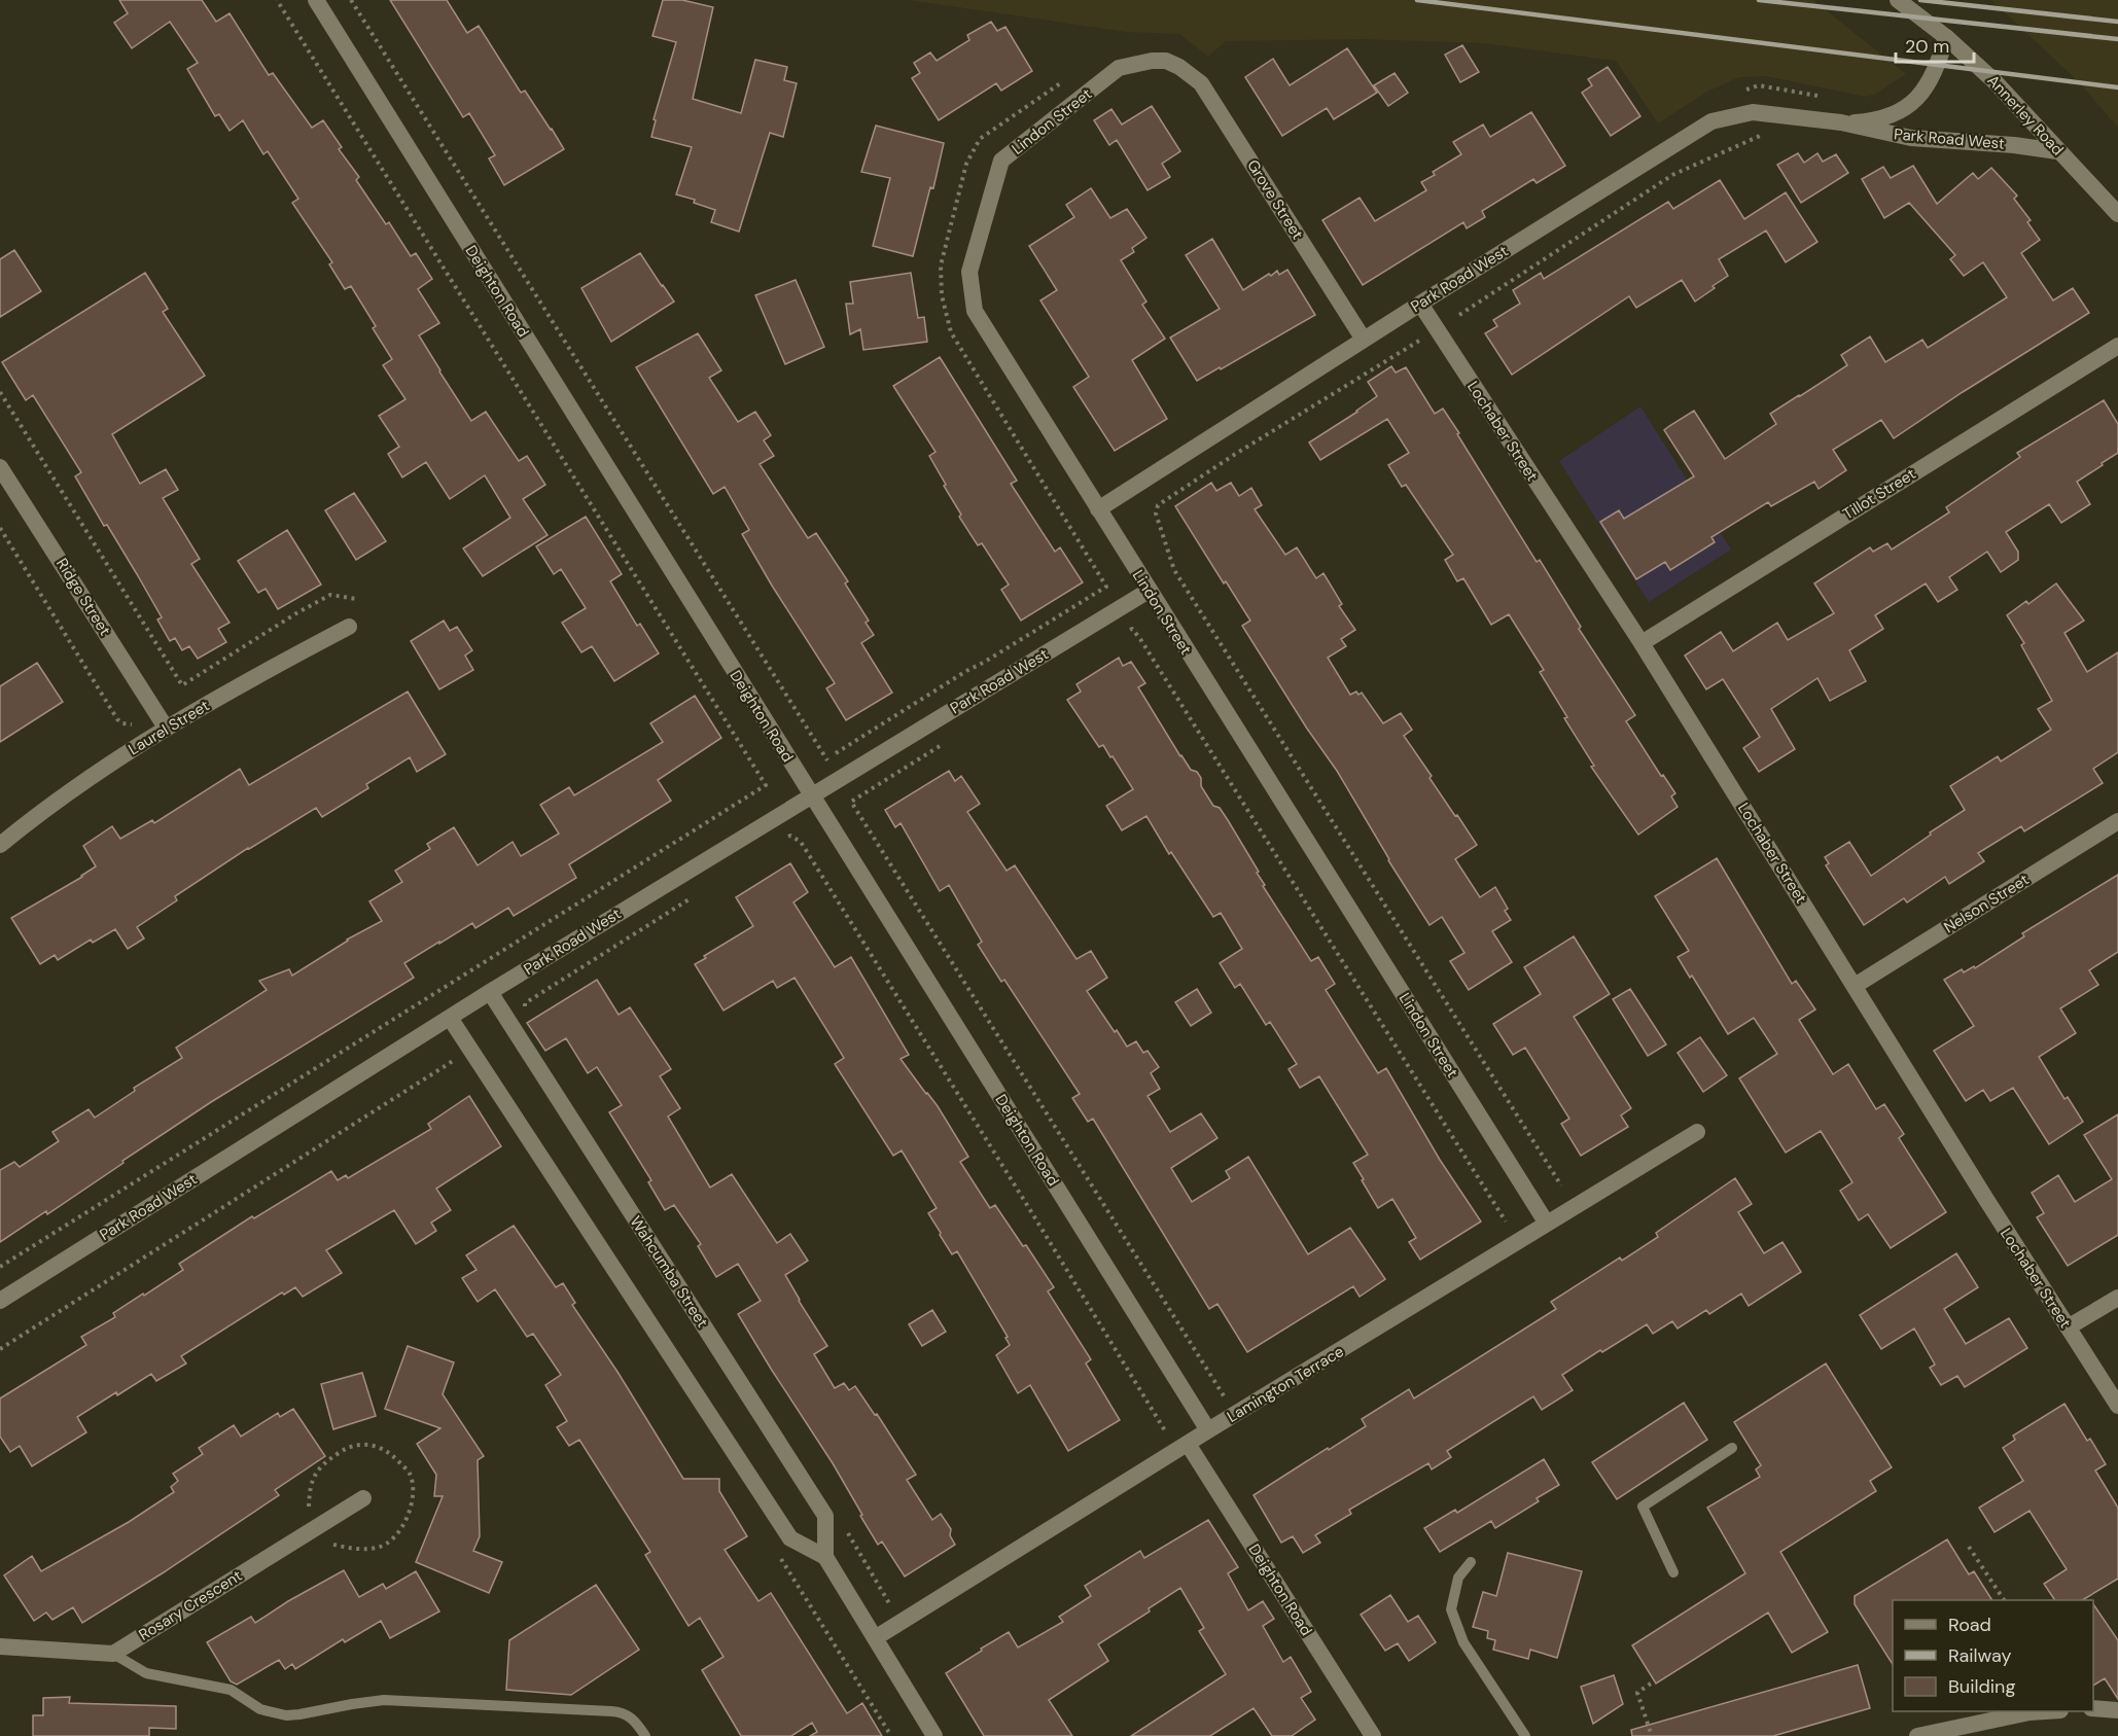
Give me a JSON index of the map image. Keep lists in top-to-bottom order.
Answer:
{
  "streets": {
    "street": [
      "Annerley Road",
      "Lindon Street",
      "Park Road West",
      "Grove Street",
      "Deighton Road",
      "Lochaber Street",
      "Tillot Street",
      "Ridge Street",
      "Laurel Street",
      "Nelson Street",
      "Wahcumba Street",
      "Lamington Terrace",
      "Rosary Crescent"
    ]
  },
  "crossings": [
    ["Annerley Road", "Park Road West"],
    ["Lindon Street", "Park Road West"],
    ["Lindon Street", "Grove Street"],
    ["Lindon Street", "Lamington Terrace"],
    ["Park Road West", "Grove Street"],
    ["Park Road West", "Deighton Road"],
    ["Park Road West", "Lochaber Street"],
    ["Park Road West", "Wahcumba Street"],
    ["Deighton Road", "Lamington Terrace"],
    ["Lochaber Street", "Tillot Street"],
    ["Lochaber Street", "Nelson Street"],
    ["Ridge Street", "Laurel Street"]
  ],
  "legend": ["Road", "Railway", "Building"],
  "scale_bar": "20 m"
}
